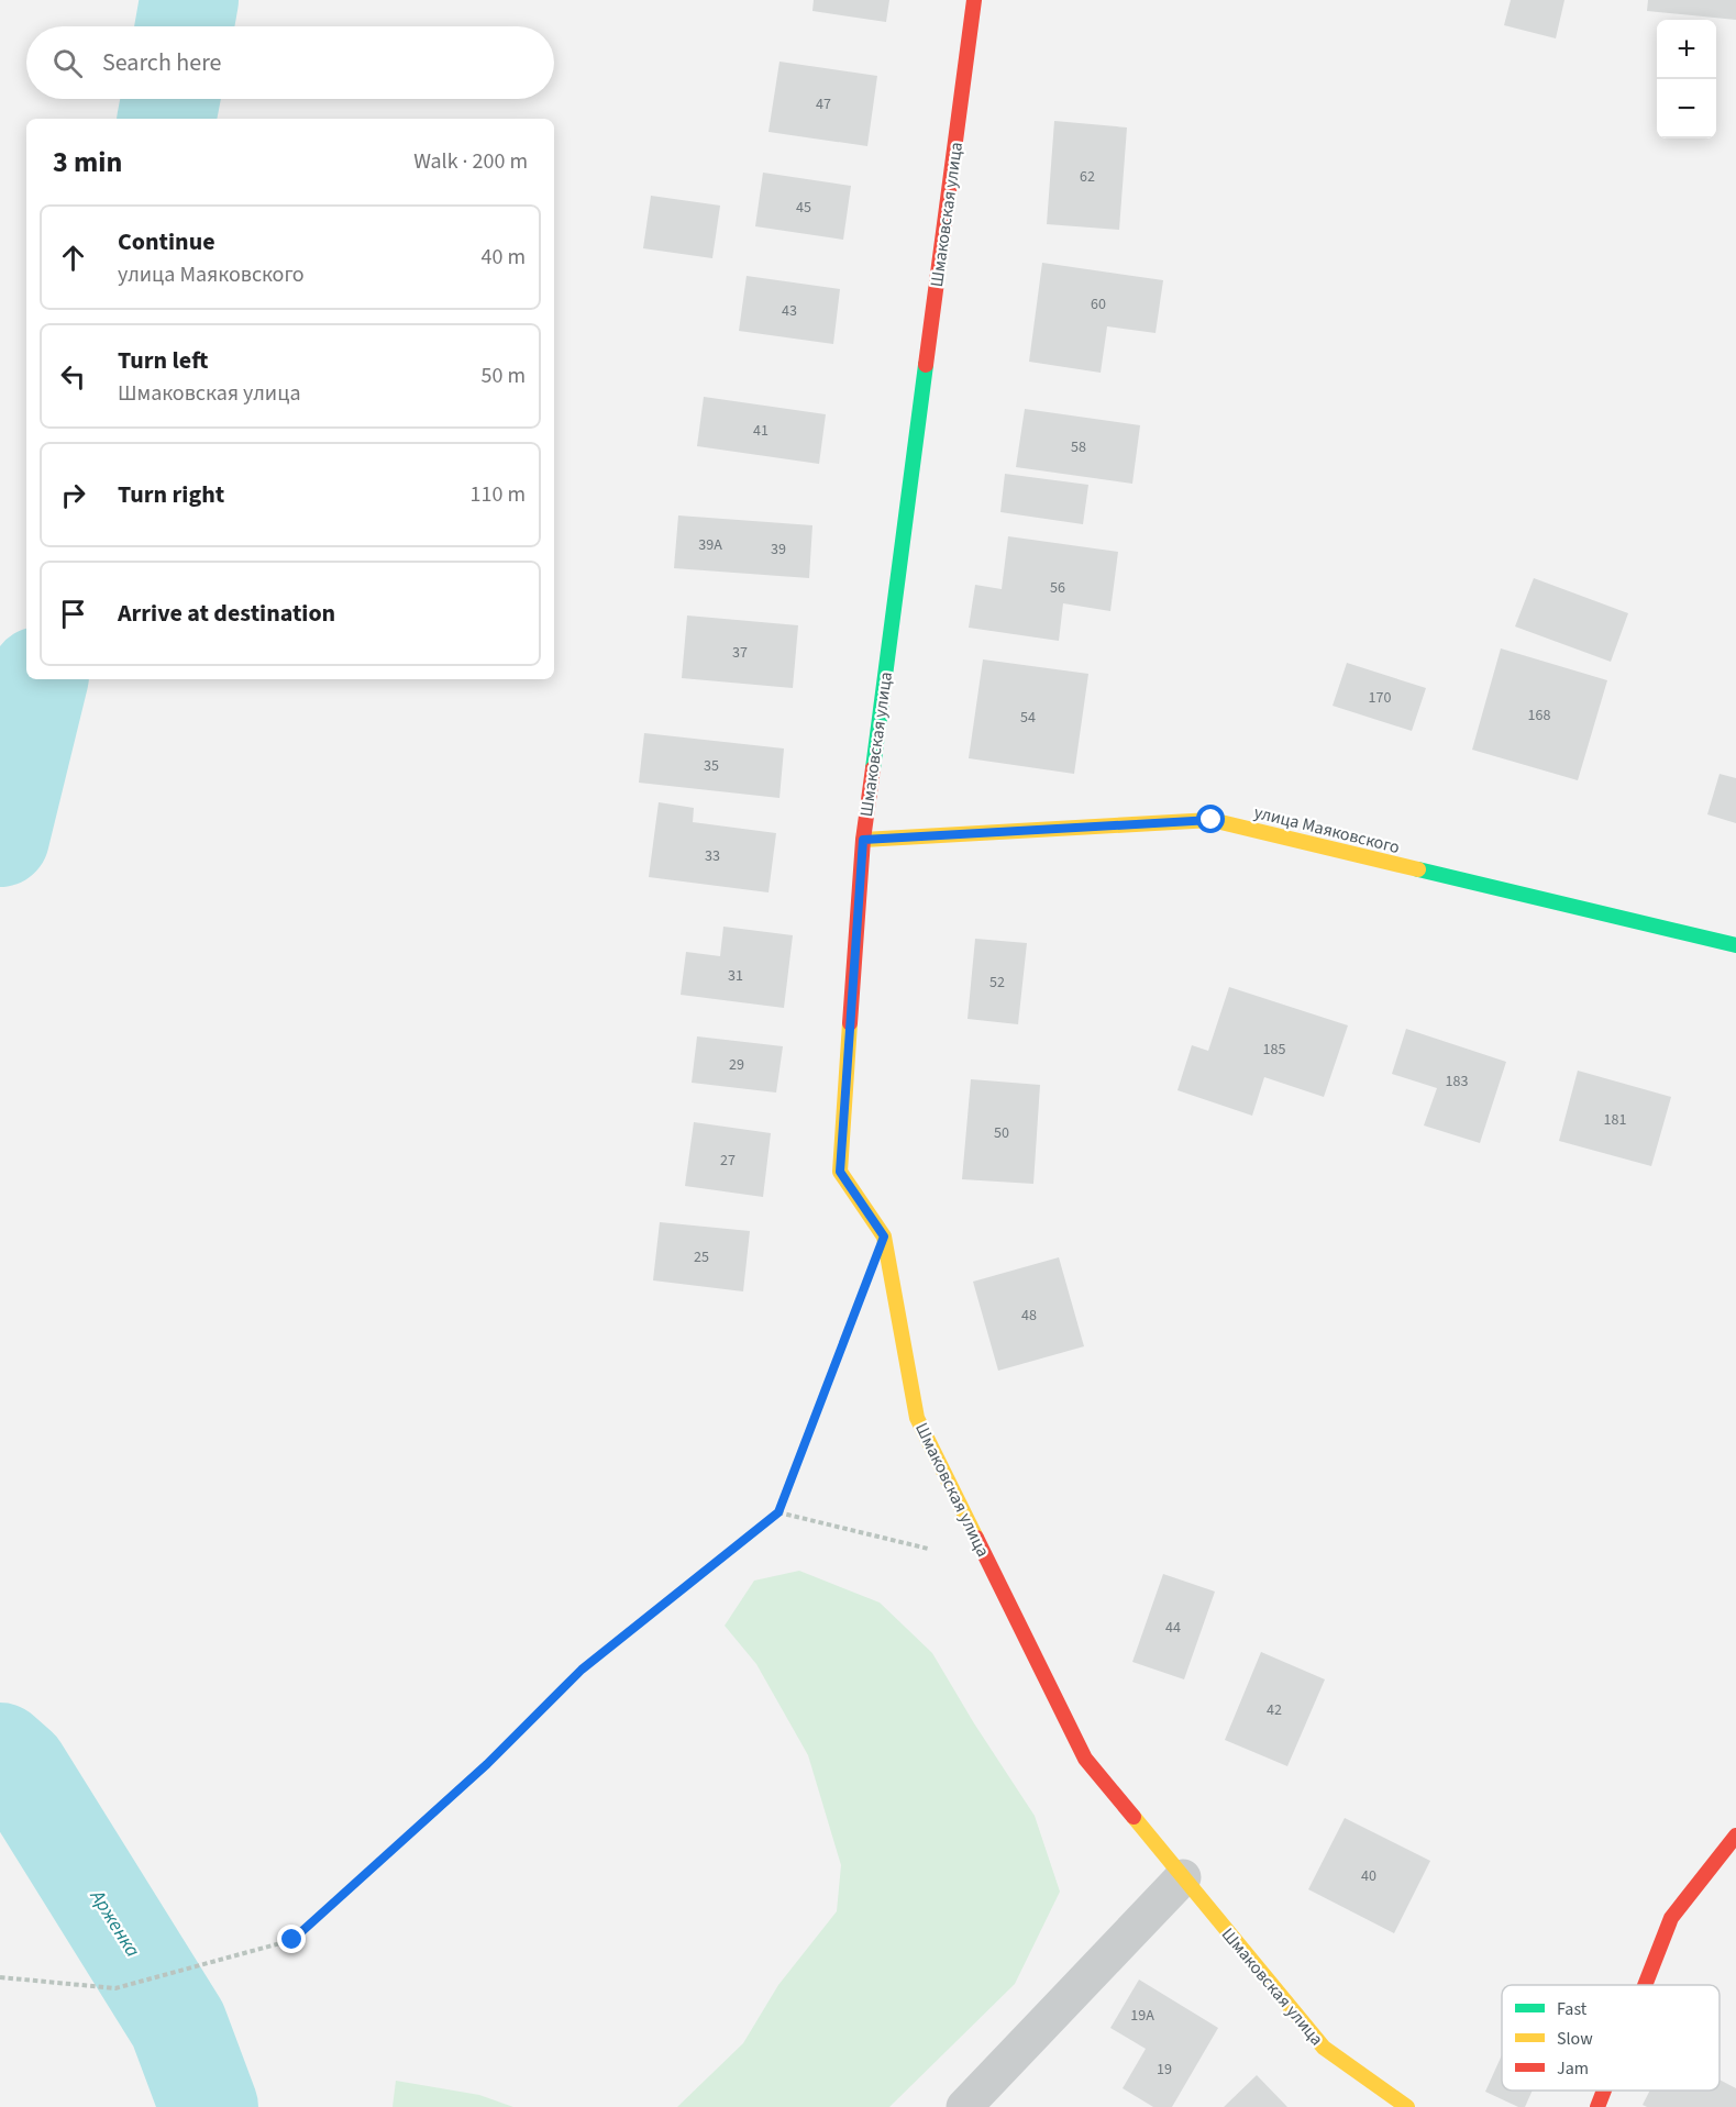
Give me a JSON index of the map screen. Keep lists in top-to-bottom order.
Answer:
{
  "streets": {
    "street": ["Шмаковская улица", "улица Маяковского"]
  },
  "crossings": [
    ["Шмаковская улица", "улица Маяковского"]
  ],
  "water": ["Арженка"],
  "house_numbers": [
    "47",
    "62",
    "45",
    "60",
    "43",
    "41",
    "58",
    "39А",
    "39",
    "56",
    "37",
    "170",
    "168",
    "54",
    "35",
    "33",
    "31",
    "52",
    "185",
    "29",
    "183",
    "181",
    "50",
    "27",
    "25",
    "48",
    "44",
    "42",
    "40",
    "19А",
    "19"
  ],
  "legend": ["Fast", "Slow", "Jam"],
  "page": {
    "map_buttons": ["+", "−"],
    "search": "Search here",
    "heading": ["3 min", "Walk · 200 m"],
    "list": [
      ["Continue", "улица Маяковского", "40 m"],
      ["Turn left", "Шмаковская улица", "50 m"],
      ["Turn right", "110 m"],
      "Arrive at destination"
    ]
  }
}
